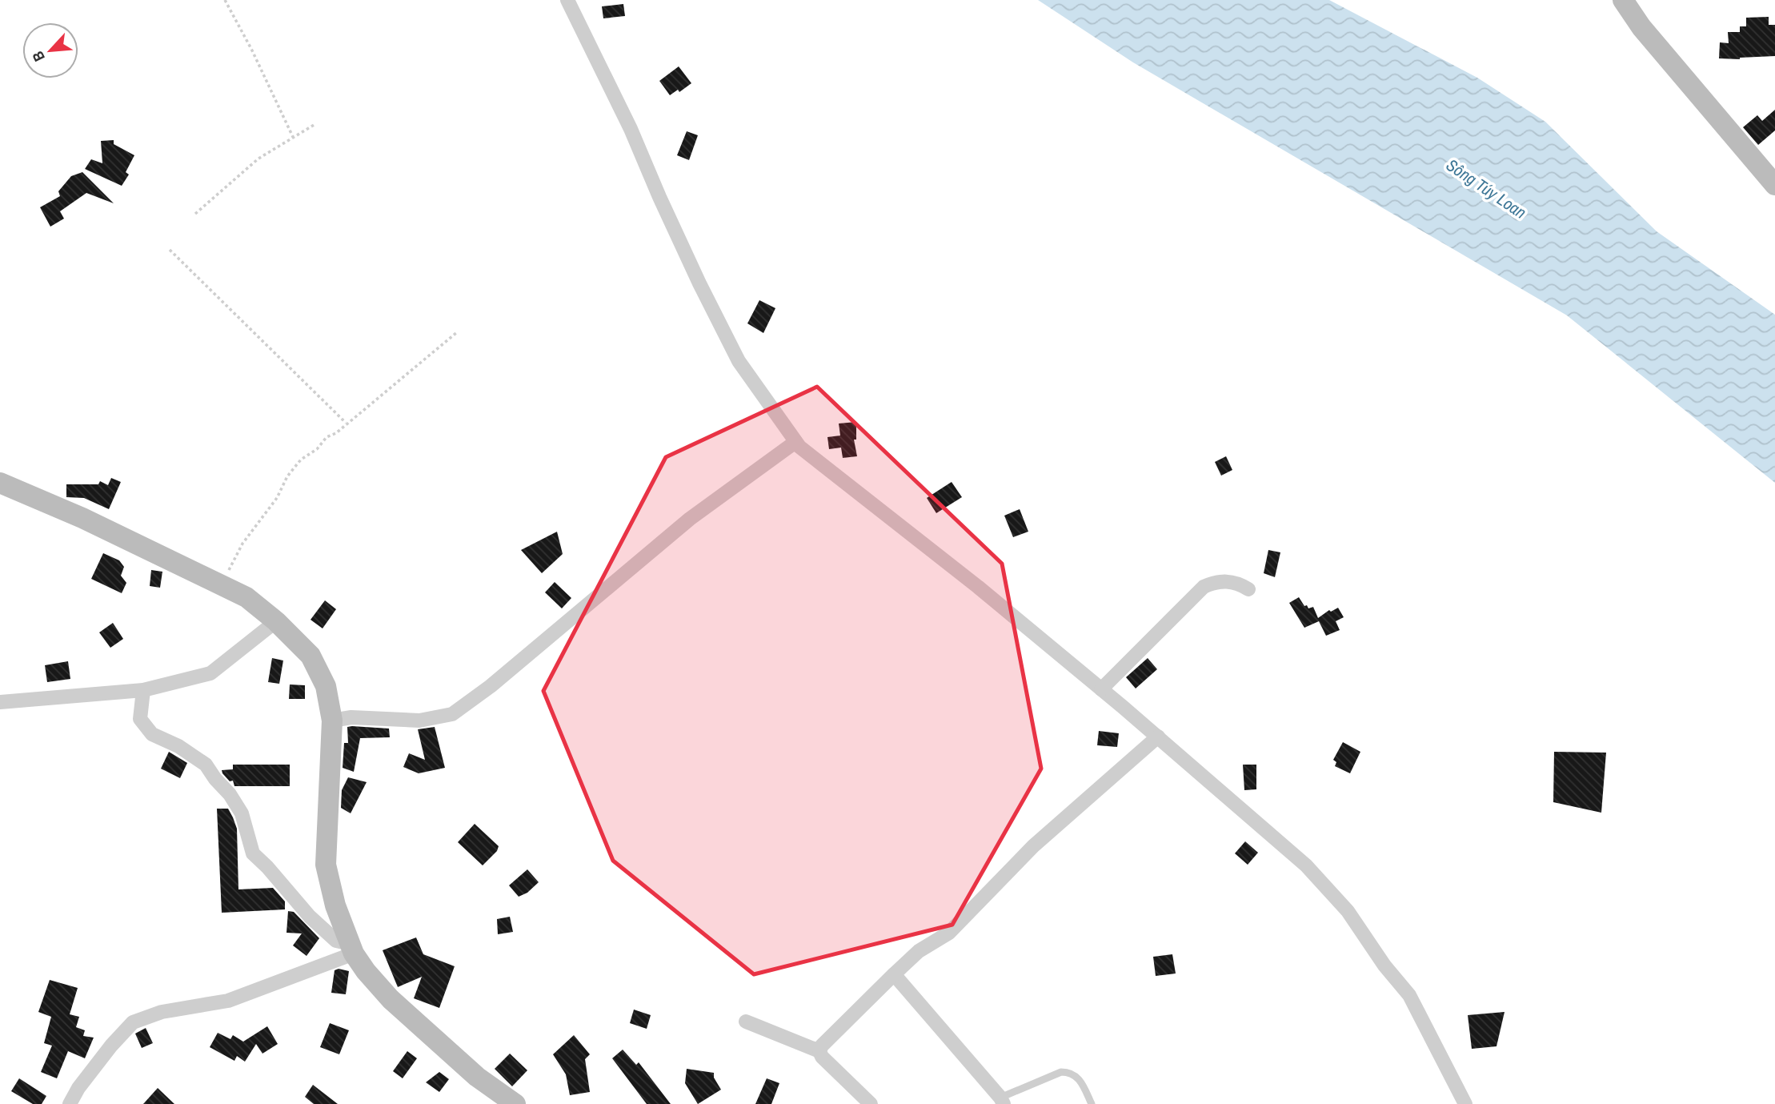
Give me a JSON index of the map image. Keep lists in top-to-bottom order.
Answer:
{
  "water": ["Sông Túy Loan"],
  "north": "bottom left"
}
